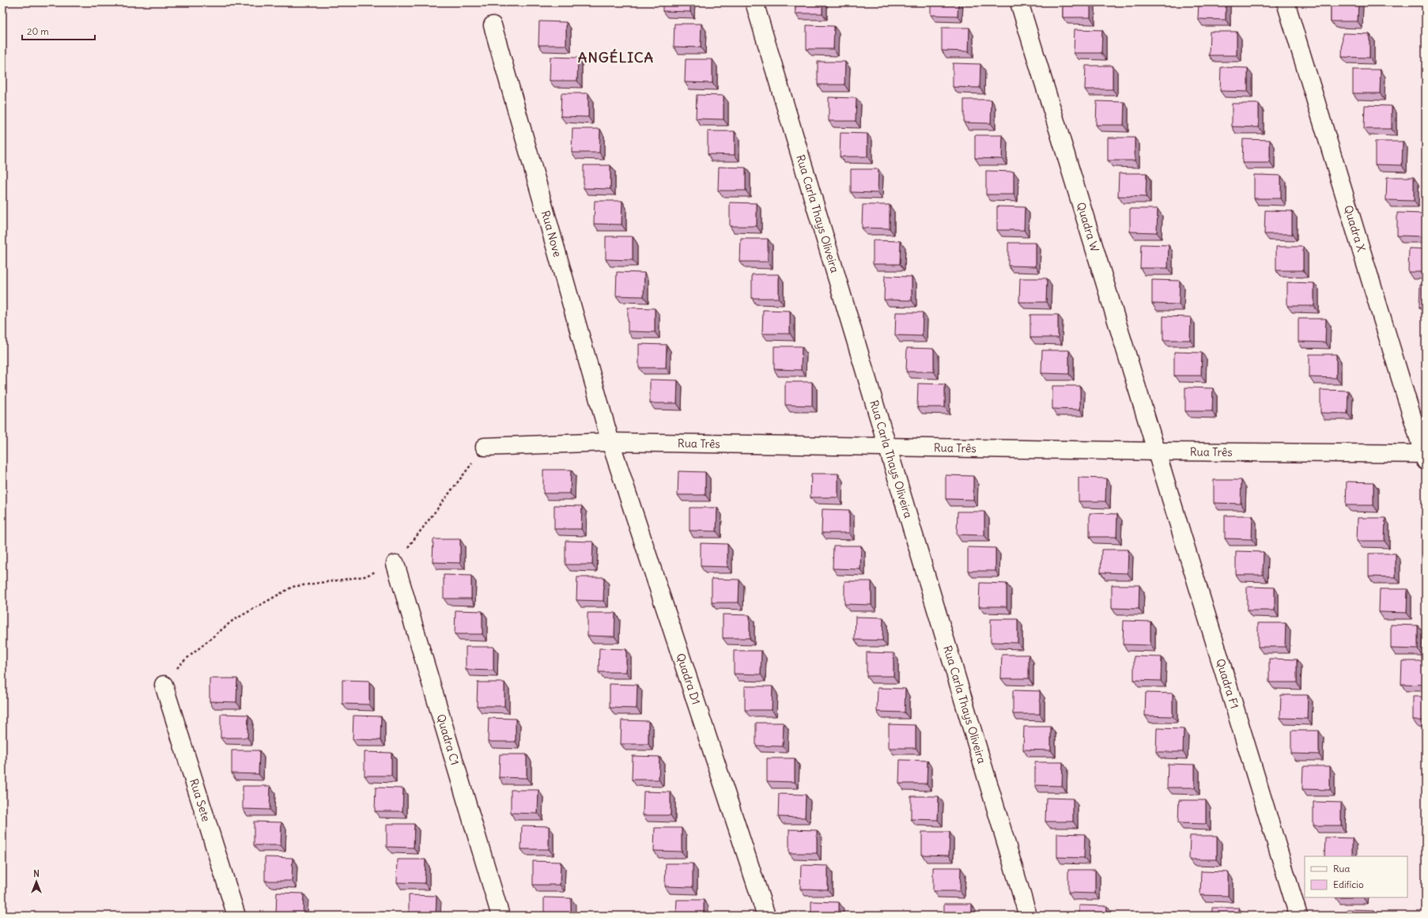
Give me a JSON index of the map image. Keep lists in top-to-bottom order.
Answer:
{
  "streets": {
    "street": [
      "Rua Carla Thays Oliveira",
      "Quadra W",
      "Quadra X",
      "Rua Nove",
      "Rua Três",
      "Quadra D1",
      "Quadra F1",
      "Quadra C1",
      "Rua Sete"
    ]
  },
  "crossings": [
    ["Rua Carla Thays Oliveira", "Rua Três"],
    ["Quadra W", "Rua Três"],
    ["Quadra W", "Quadra F1"],
    ["Quadra X", "Rua Três"],
    ["Rua Nove", "Rua Três"],
    ["Rua Nove", "Quadra D1"],
    ["Rua Três", "Quadra D1"],
    ["Rua Três", "Quadra F1"]
  ],
  "districts": ["ANGÉLICA"],
  "legend": ["Rua", "Edifício"],
  "scale_bar": "20 m",
  "north": "top"
}
